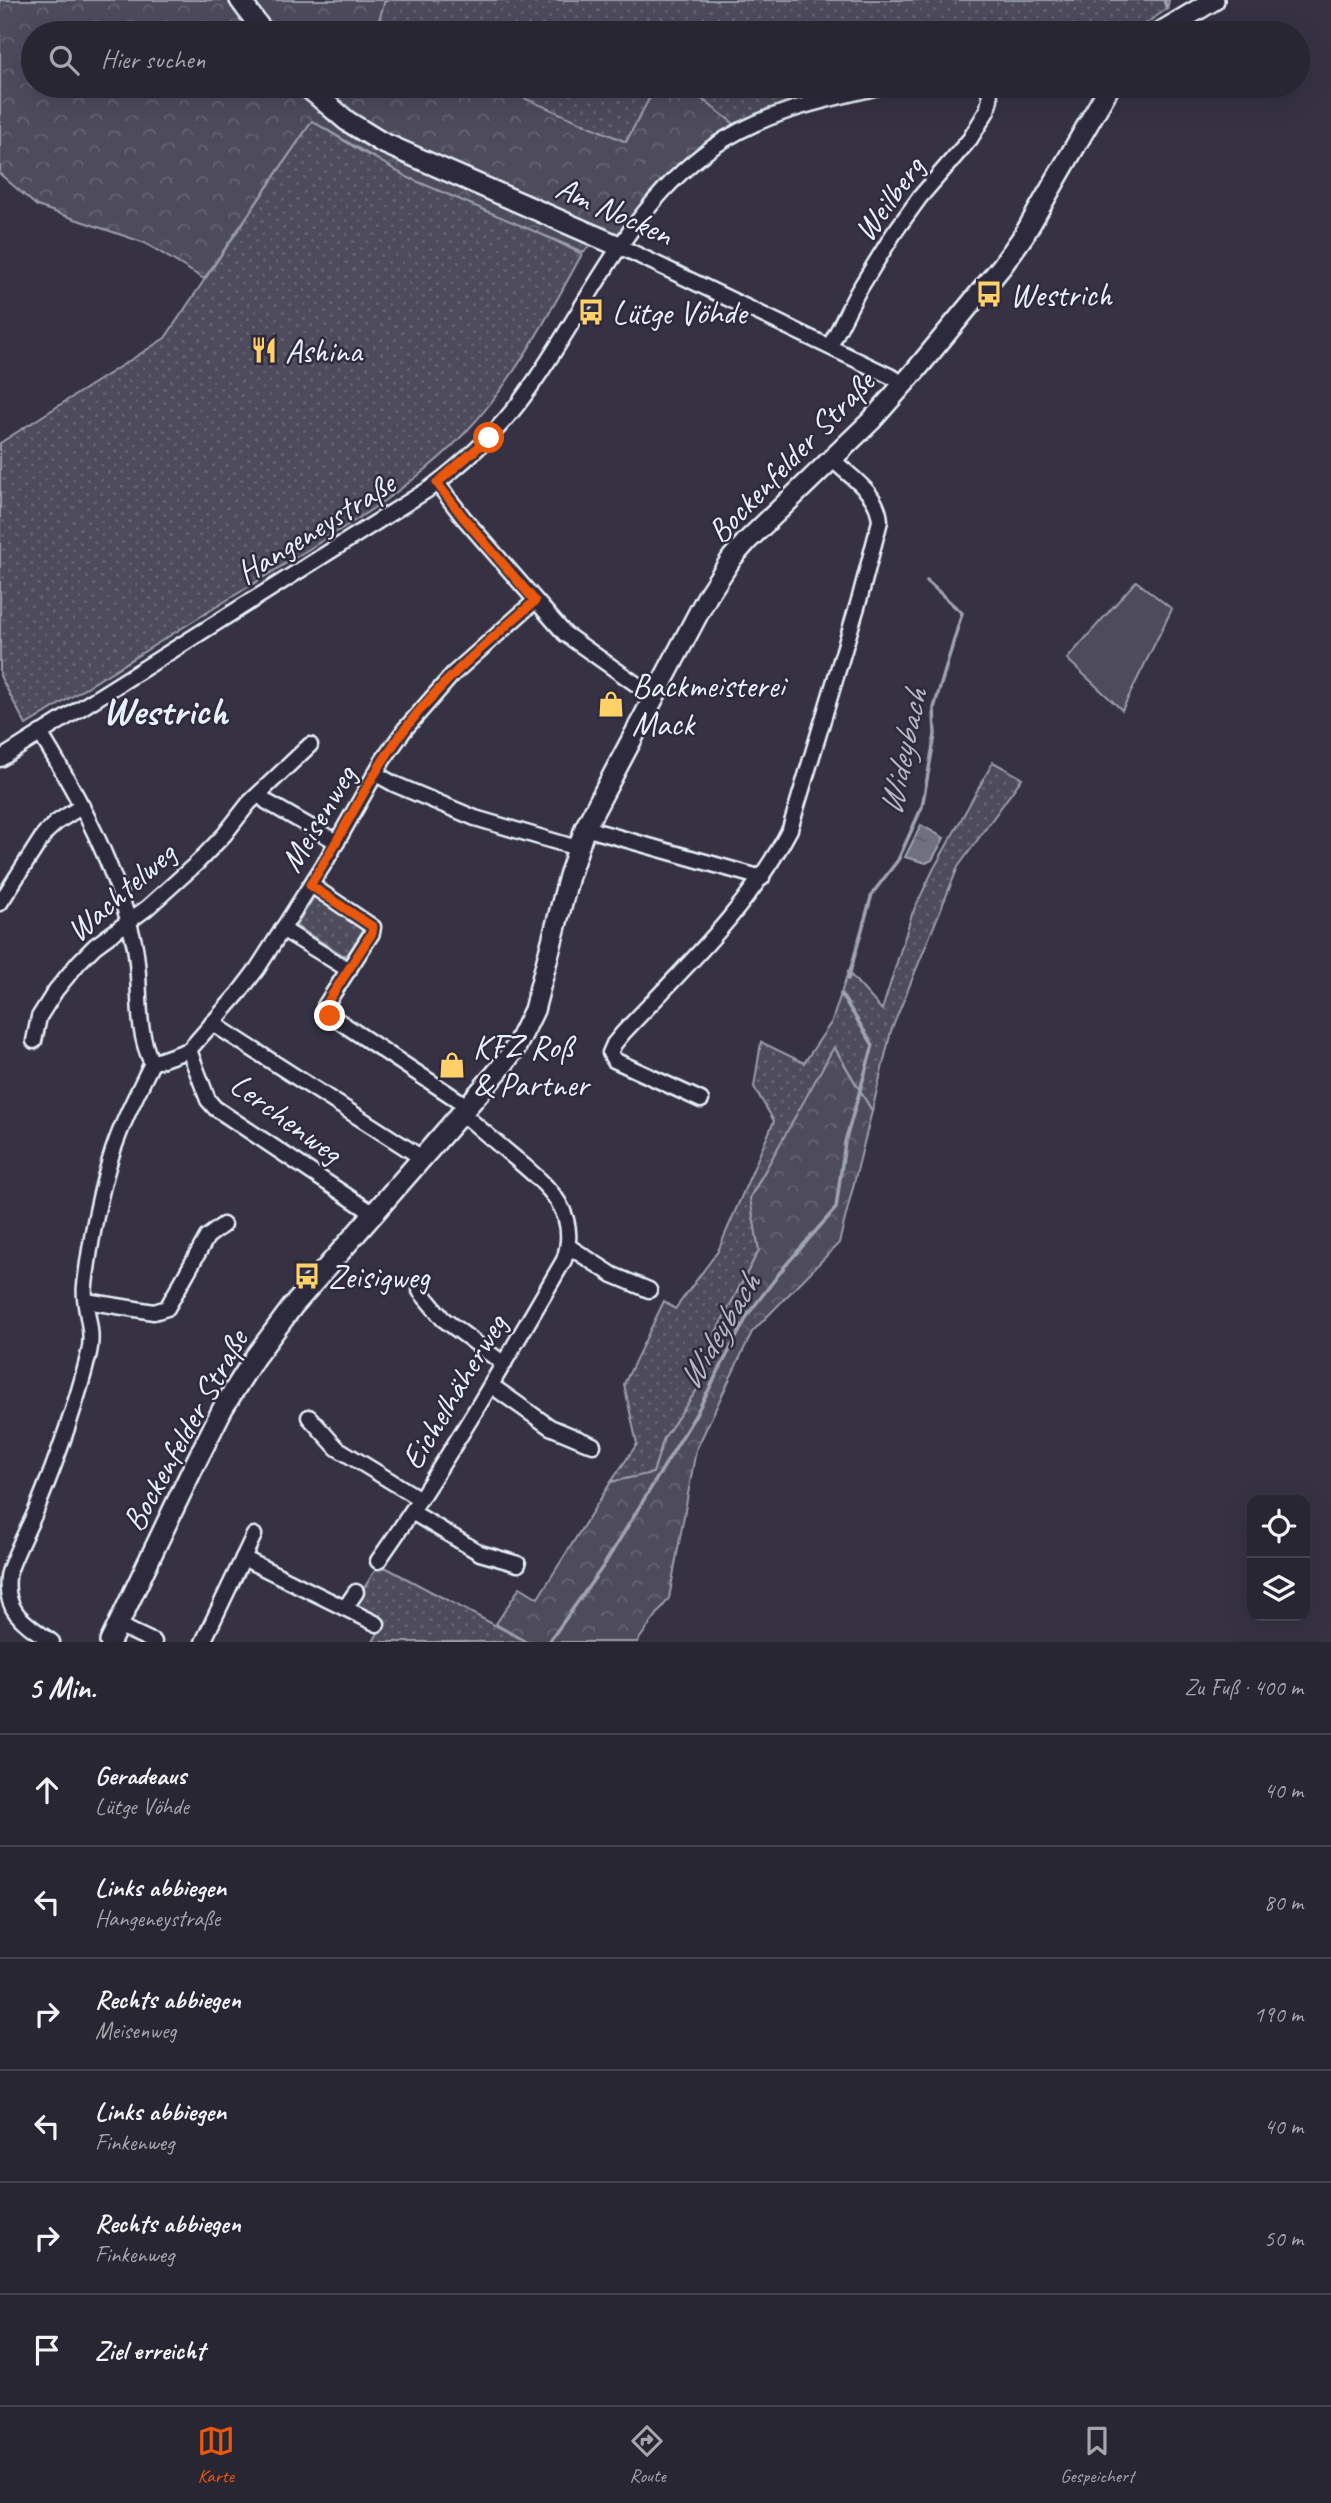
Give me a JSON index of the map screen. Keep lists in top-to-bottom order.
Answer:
{
  "streets": {
    "main road": ["Am Nocken", "Bockenfelder Straße"],
    "street": [
      "Weilberg",
      "Hangeneystraße",
      "Meisenweg",
      "Wachtelweg",
      "Lerchenweg",
      "Eichelhäherweg"
    ]
  },
  "crossings": [
    ["Weilberg", "Am Nocken"],
    ["Am Nocken", "Bockenfelder Straße"],
    ["Bockenfelder Straße", "Hangeneystraße"],
    ["Bockenfelder Straße", "Lerchenweg"],
    ["Hangeneystraße", "Meisenweg"],
    ["Meisenweg", "Lerchenweg"]
  ],
  "districts": ["Westrich"],
  "water": ["Wideybach"],
  "places": {
    "bus stop": ["Westrich", "Lütge Vöhde", "Zeisigweg"],
    "restaurant": ["Ashina"],
    "shop": ["Backmeisterei Mack", "KFZ Roß & Partner"]
  },
  "page": {
    "search": "Hier suchen",
    "heading": ["5 Min.", "Zu Fuß · 400 m"],
    "list": [
      ["Geradeaus", "Lütge Vöhde", "40 m"],
      ["Links abbiegen", "Hangeneystraße", "80 m"],
      ["Rechts abbiegen", "Meisenweg", "190 m"],
      ["Links abbiegen", "Finkenweg", "40 m"],
      ["Rechts abbiegen", "Finkenweg", "50 m"],
      "Ziel erreicht"
    ],
    "nav": ["Karte", "Route", "Gespeichert"]
  }
}
